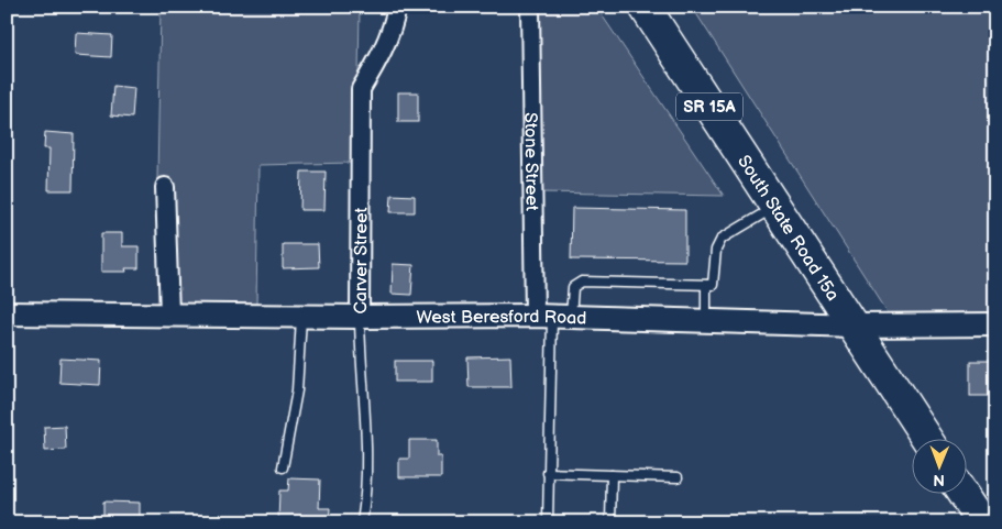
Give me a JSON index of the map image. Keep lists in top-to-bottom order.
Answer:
{
  "streets": {
    "highway": ["SR 15A", "South State Road 15a"],
    "street": ["Stone Street", "Carver Street", "West Beresford Road"]
  },
  "crossings": [
    ["Stone Street", "West Beresford Road"],
    ["South State Road 15a", "West Beresford Road"],
    ["Carver Street", "West Beresford Road"]
  ],
  "north": "bottom"
}
